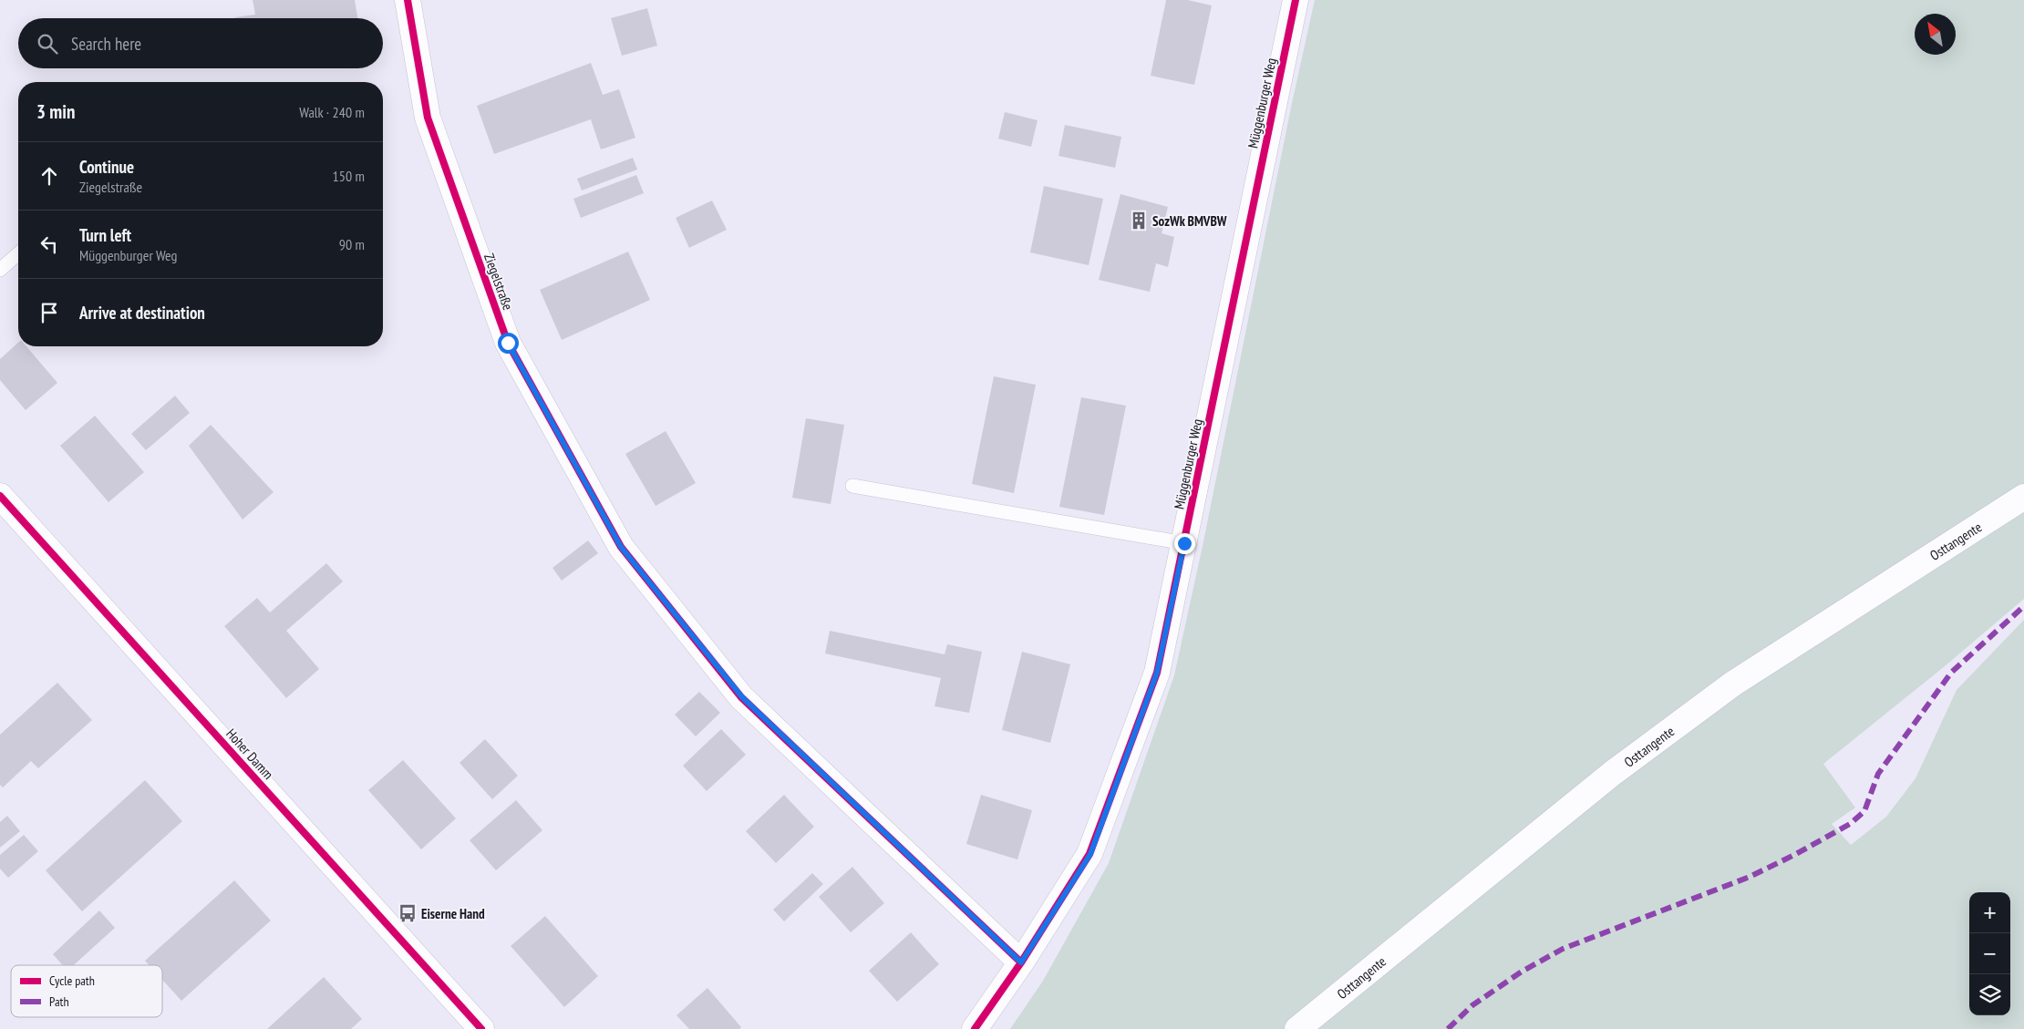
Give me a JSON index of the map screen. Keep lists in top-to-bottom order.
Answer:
{
  "streets": {
    "street": [
      "Müggenburger Weg",
      "Ziegelstraße",
      "Osttangente",
      "Hoher Damm"
    ]
  },
  "crossings": [
    ["Müggenburger Weg", "Ziegelstraße"]
  ],
  "places": {
    "building": ["SozWk BMVBW"],
    "bus stop": ["Eiserne Hand"]
  },
  "legend": ["Cycle path", "Path"],
  "north": "top left",
  "page": {
    "search": "Search here",
    "heading": ["3 min", "Walk · 240 m"],
    "list": [
      ["Continue", "Ziegelstraße", "150 m"],
      ["Turn left", "Müggenburger Weg", "90 m"],
      "Arrive at destination"
    ],
    "map_buttons": ["+", "−"]
  }
}
